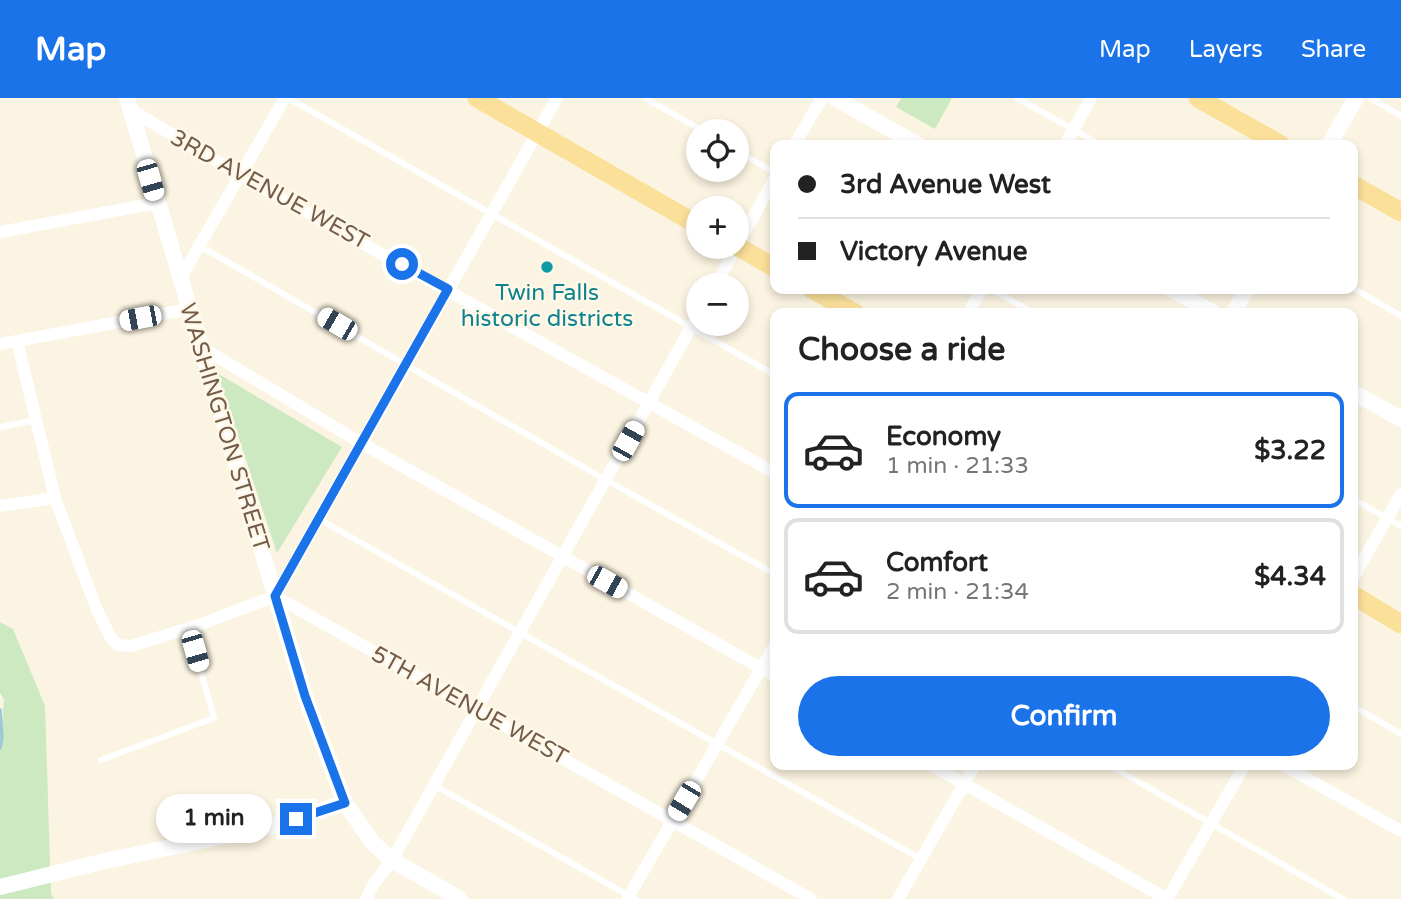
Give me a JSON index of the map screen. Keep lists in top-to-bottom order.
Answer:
{
  "streets": {
    "main road": ["WASHINGTON STREET"],
    "street": ["3RD AVENUE WEST", "5TH AVENUE WEST"]
  },
  "crossings": [
    ["3RD AVENUE WEST", "WASHINGTON STREET"],
    ["WASHINGTON STREET", "5TH AVENUE WEST"]
  ],
  "places": ["Twin Falls historic districts"],
  "page": {
    "header": "Map",
    "nav": ["Map", "Layers", "Share"],
    "map_buttons": ["+", "−"],
    "banner": ["3rd Avenue West", "Victory Avenue"],
    "heading": "Choose a ride",
    "list": [
      {
        "name": "Economy",
        "note": "1 min · 21:33",
        "value": "$3.22"
      },
      {
        "name": "Comfort",
        "note": "2 min · 21:34",
        "value": "$4.34"
      }
    ],
    "buttons": "Confirm",
    "bubble": "1 min"
  }
}
